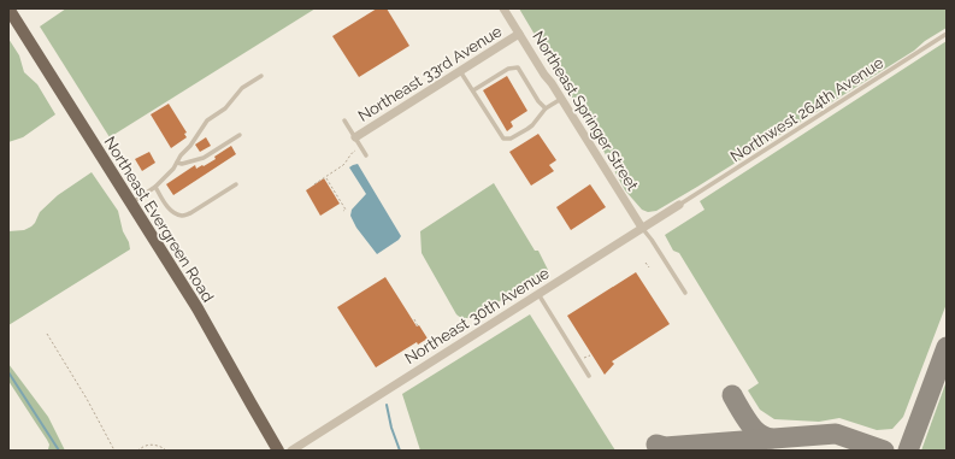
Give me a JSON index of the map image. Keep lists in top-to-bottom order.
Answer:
{
  "streets": {
    "main road": ["Northeast Evergreen Road"],
    "street": ["Northeast 33rd Avenue", "Northeast Springer Street", "Northeast 30th Avenue"],
    "lane": ["Northwest 264th Avenue"]
  },
  "crossings": [
    ["Northeast 33rd Avenue", "Northeast Springer Street"],
    ["Northwest 264th Avenue", "Northeast 30th Avenue"],
    ["Northeast Springer Street", "Northeast 30th Avenue"]
  ]
}
